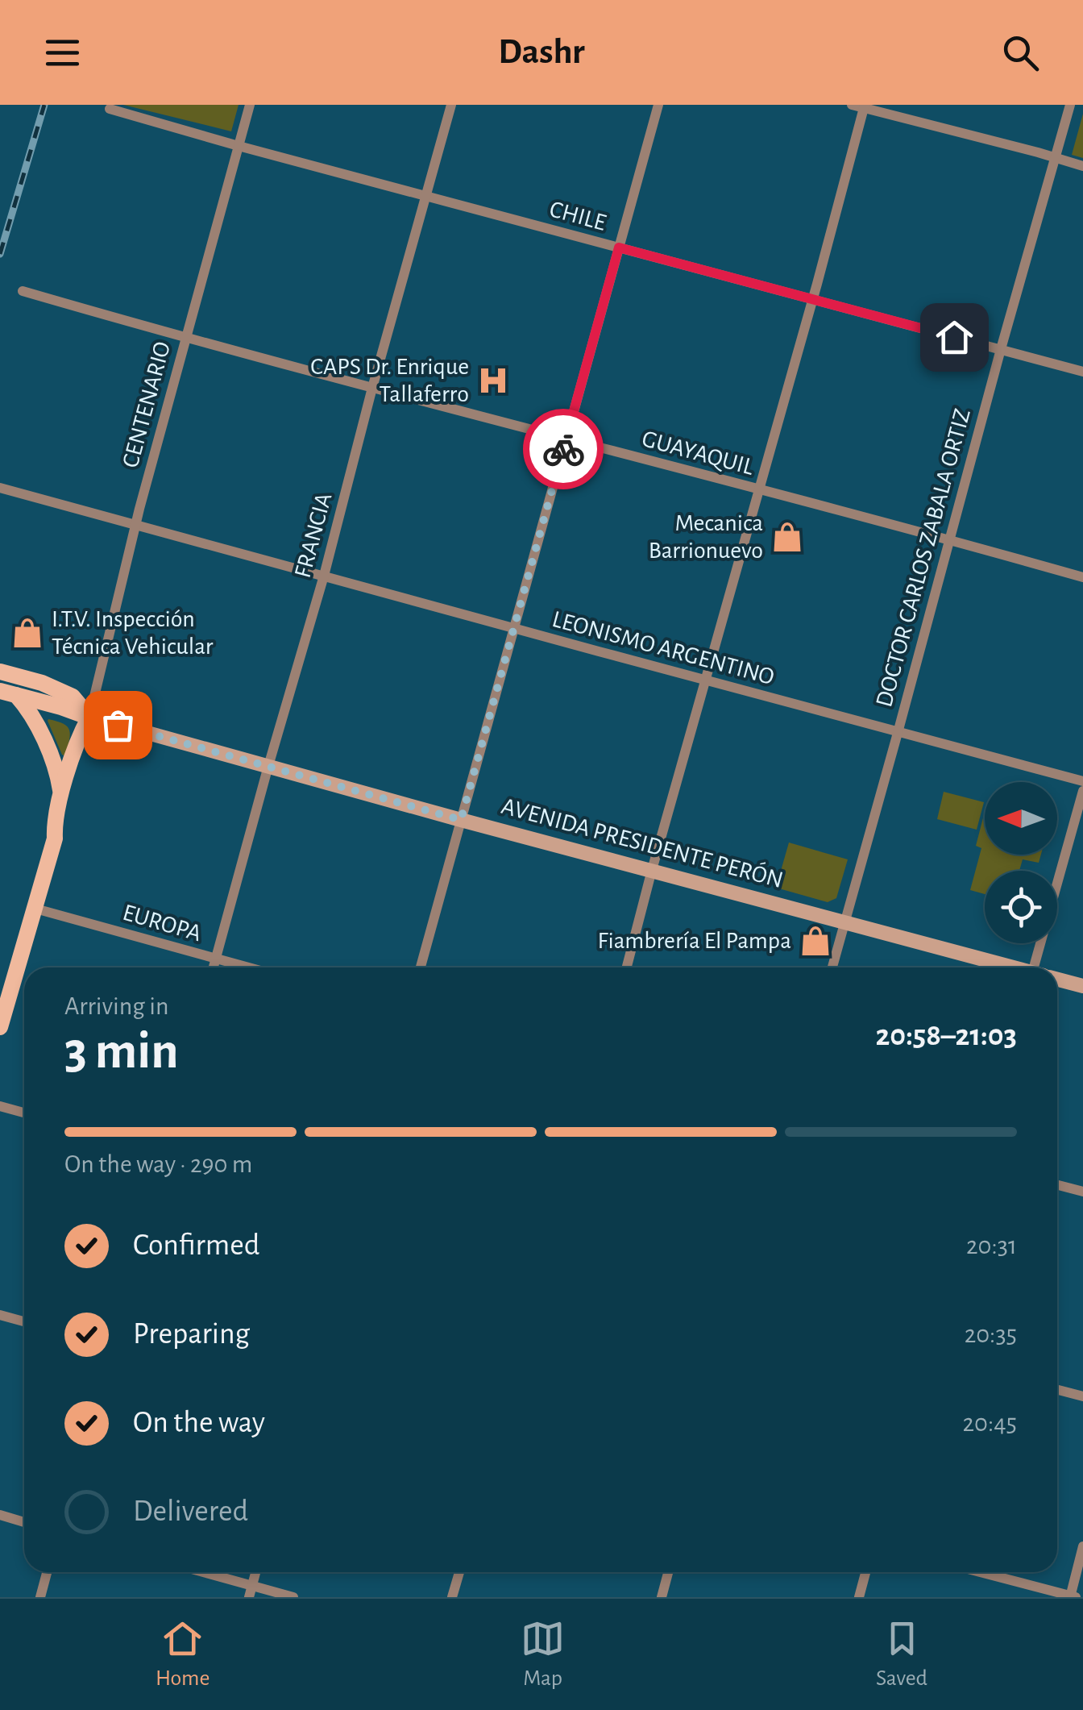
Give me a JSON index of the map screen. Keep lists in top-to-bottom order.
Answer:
{
  "streets": {
    "main road": ["AVENIDA PRESIDENTE PERÓN"],
    "street": [
      "CHILE",
      "CENTENARIO",
      "GUAYAQUIL",
      "FRANCIA",
      "DOCTOR CARLOS ZABALA ORTIZ",
      "LEONISMO ARGENTINO",
      "EUROPA"
    ]
  },
  "crossings": [
    ["CHILE", "CENTENARIO"],
    ["CHILE", "FRANCIA"],
    ["CHILE", "DOCTOR CARLOS ZABALA ORTIZ"],
    ["CENTENARIO", "GUAYAQUIL"],
    ["CENTENARIO", "LEONISMO ARGENTINO"],
    ["CENTENARIO", "AVENIDA PRESIDENTE PERÓN"],
    ["GUAYAQUIL", "FRANCIA"],
    ["GUAYAQUIL", "DOCTOR CARLOS ZABALA ORTIZ"],
    ["FRANCIA", "LEONISMO ARGENTINO"],
    ["FRANCIA", "AVENIDA PRESIDENTE PERÓN"],
    ["FRANCIA", "EUROPA"],
    ["DOCTOR CARLOS ZABALA ORTIZ", "LEONISMO ARGENTINO"],
    ["DOCTOR CARLOS ZABALA ORTIZ", "AVENIDA PRESIDENTE PERÓN"]
  ],
  "places": {
    "hospital": ["CAPS Dr. Enrique Tallaferro"],
    "shop": ["Mecanica Barrionuevo", "I.T.V. Inspección Técnica Vehicular", "Fiambrería El Pampa"]
  },
  "north": "left",
  "page": {
    "header": "Dashr",
    "heading": ["3 min", "Arriving in", "20:58–21:03"],
    "bar": "On the way · 290 m",
    "list": [
      ["Confirmed", "20:31"],
      ["Preparing", "20:35"],
      ["On the way", "20:45"],
      "Delivered"
    ],
    "tabs": ["Home", "Map", "Saved"]
  }
}
